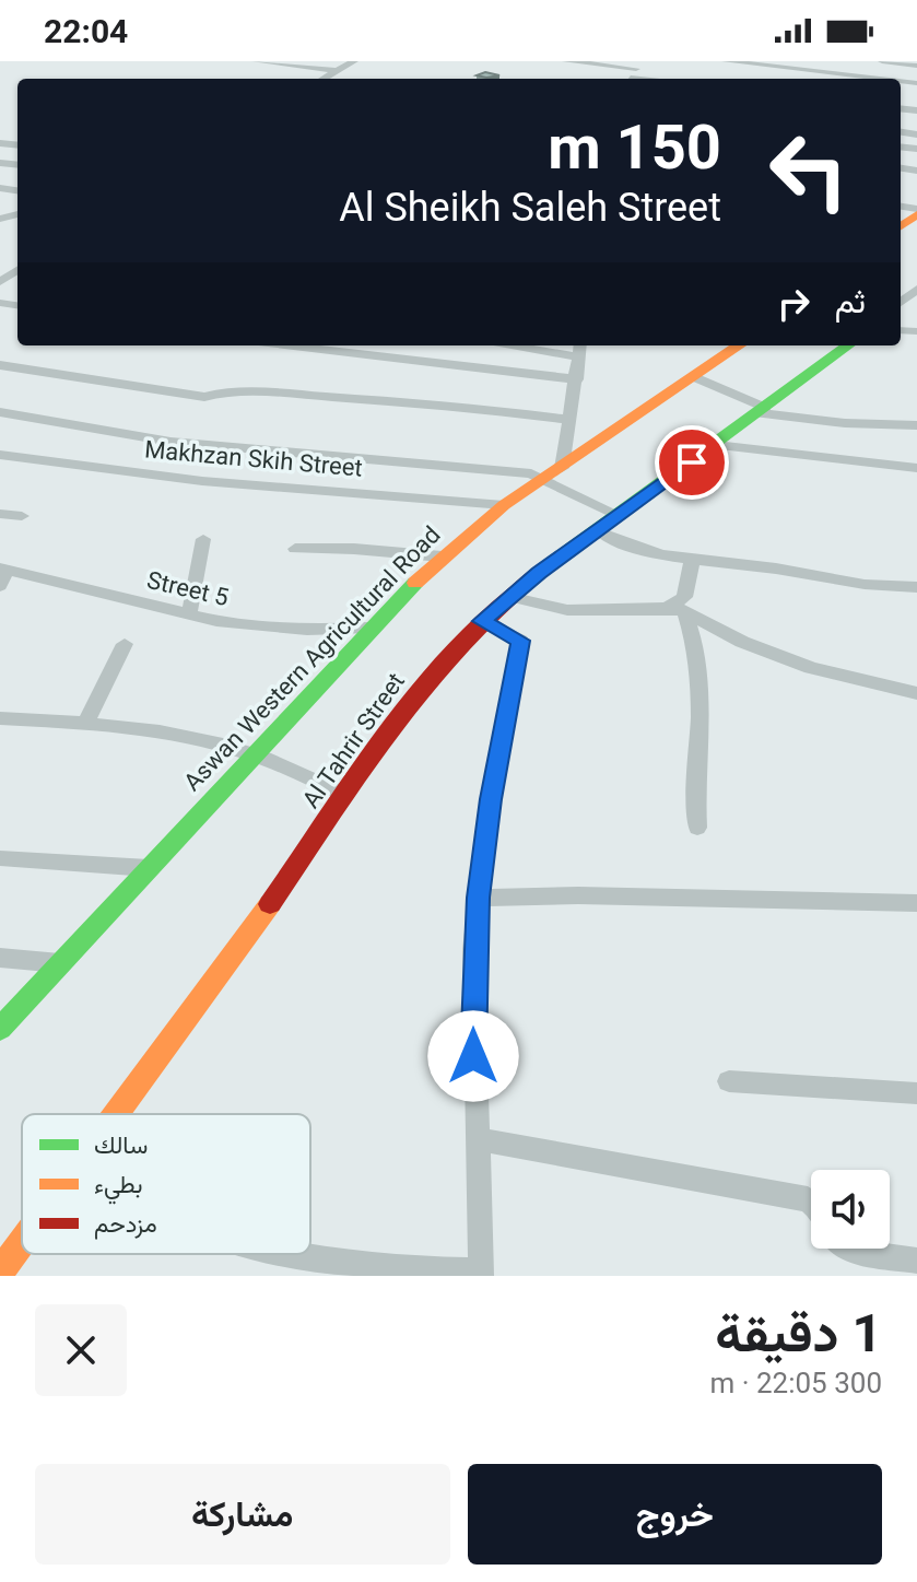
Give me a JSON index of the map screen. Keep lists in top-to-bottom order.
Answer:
{
  "streets": {
    "street": [
      "Makhzan Skih Street",
      "Street 5",
      "Aswan Western Agricultural Road",
      "Al Tahrir Street"
    ]
  },
  "crossings": [
    ["Makhzan Skih Street", "Aswan Western Agricultural Road"],
    ["Street 5", "Aswan Western Agricultural Road"]
  ],
  "legend": ["سالك", "بطيء", "مزدحم"],
  "page": {
    "status": "22:04",
    "turn": ["150 m", "Al Sheikh Saleh Street"],
    "then": "ثم",
    "heading": ["1 دقيقة", "300 m · 22:05"],
    "buttons": ["خروج", "مشاركة"]
  }
}
